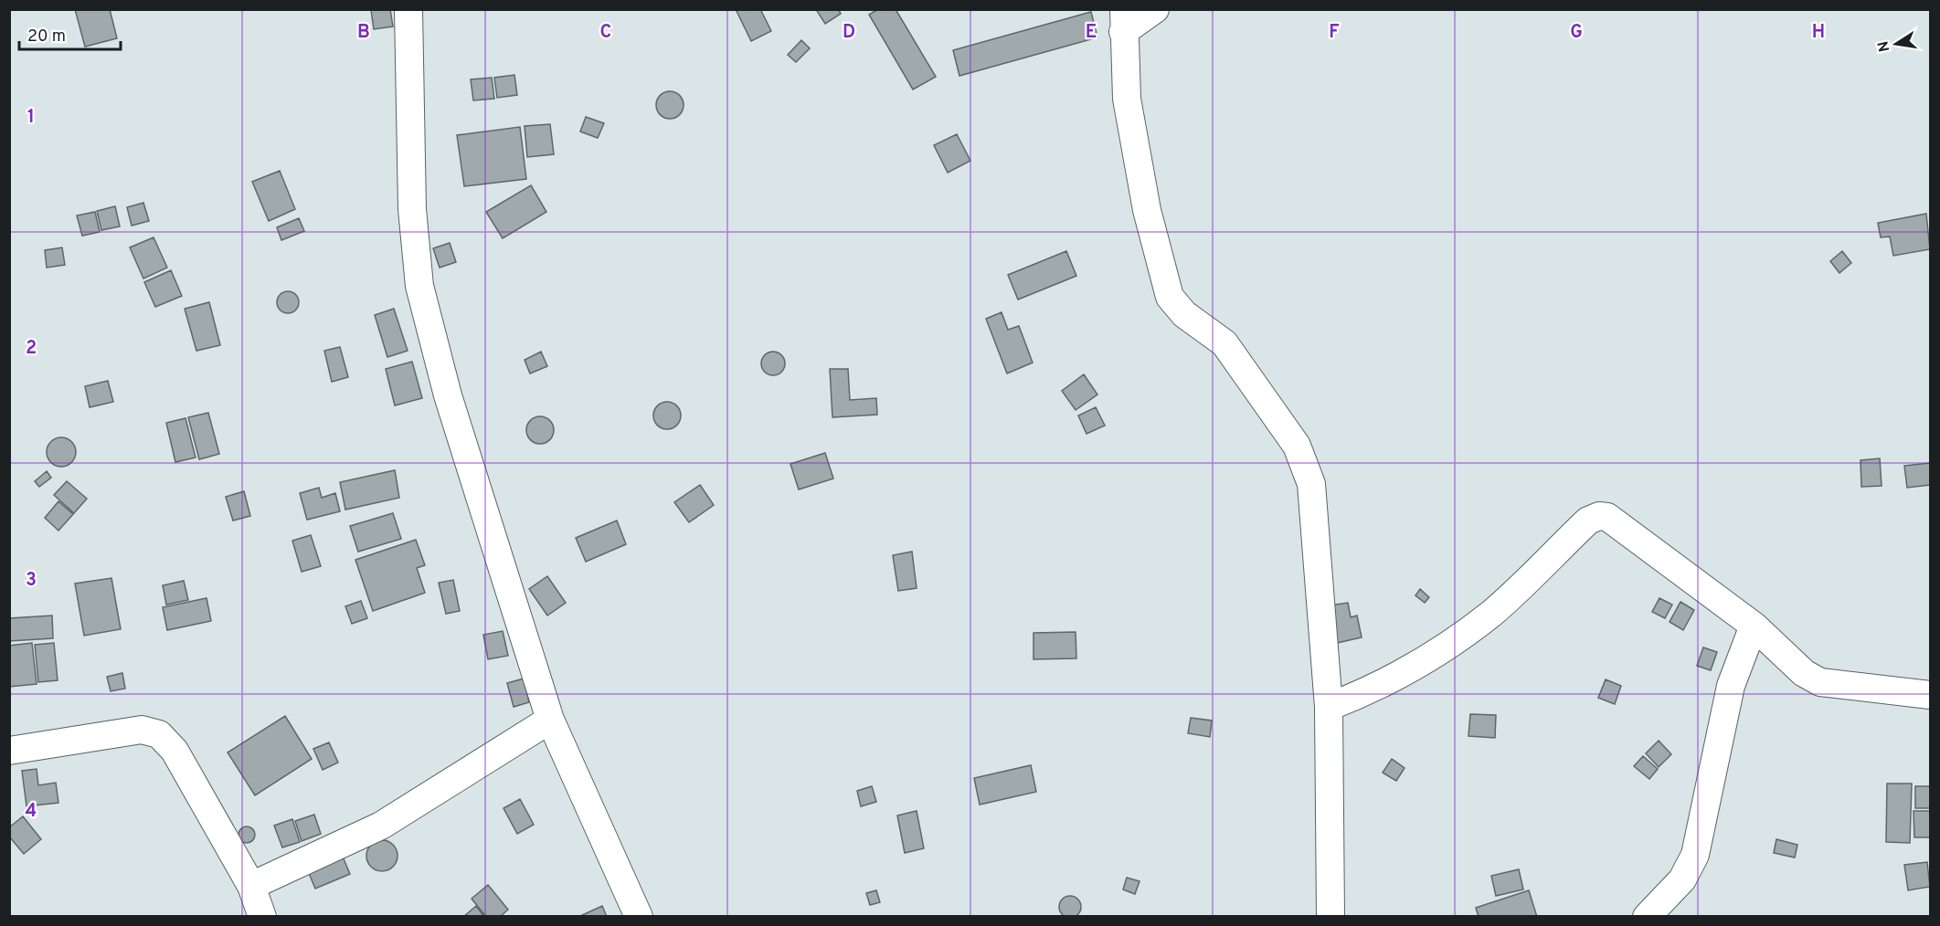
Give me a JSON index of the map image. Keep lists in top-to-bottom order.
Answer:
{
  "scale_bar": "20 m",
  "north": "left",
  "grid": {
    "columns": [
      "B",
      "C",
      "D",
      "E",
      "F",
      "G",
      "H"
    ],
    "rows": [
      "1",
      "2",
      "3",
      "4"
    ]
  }
}
